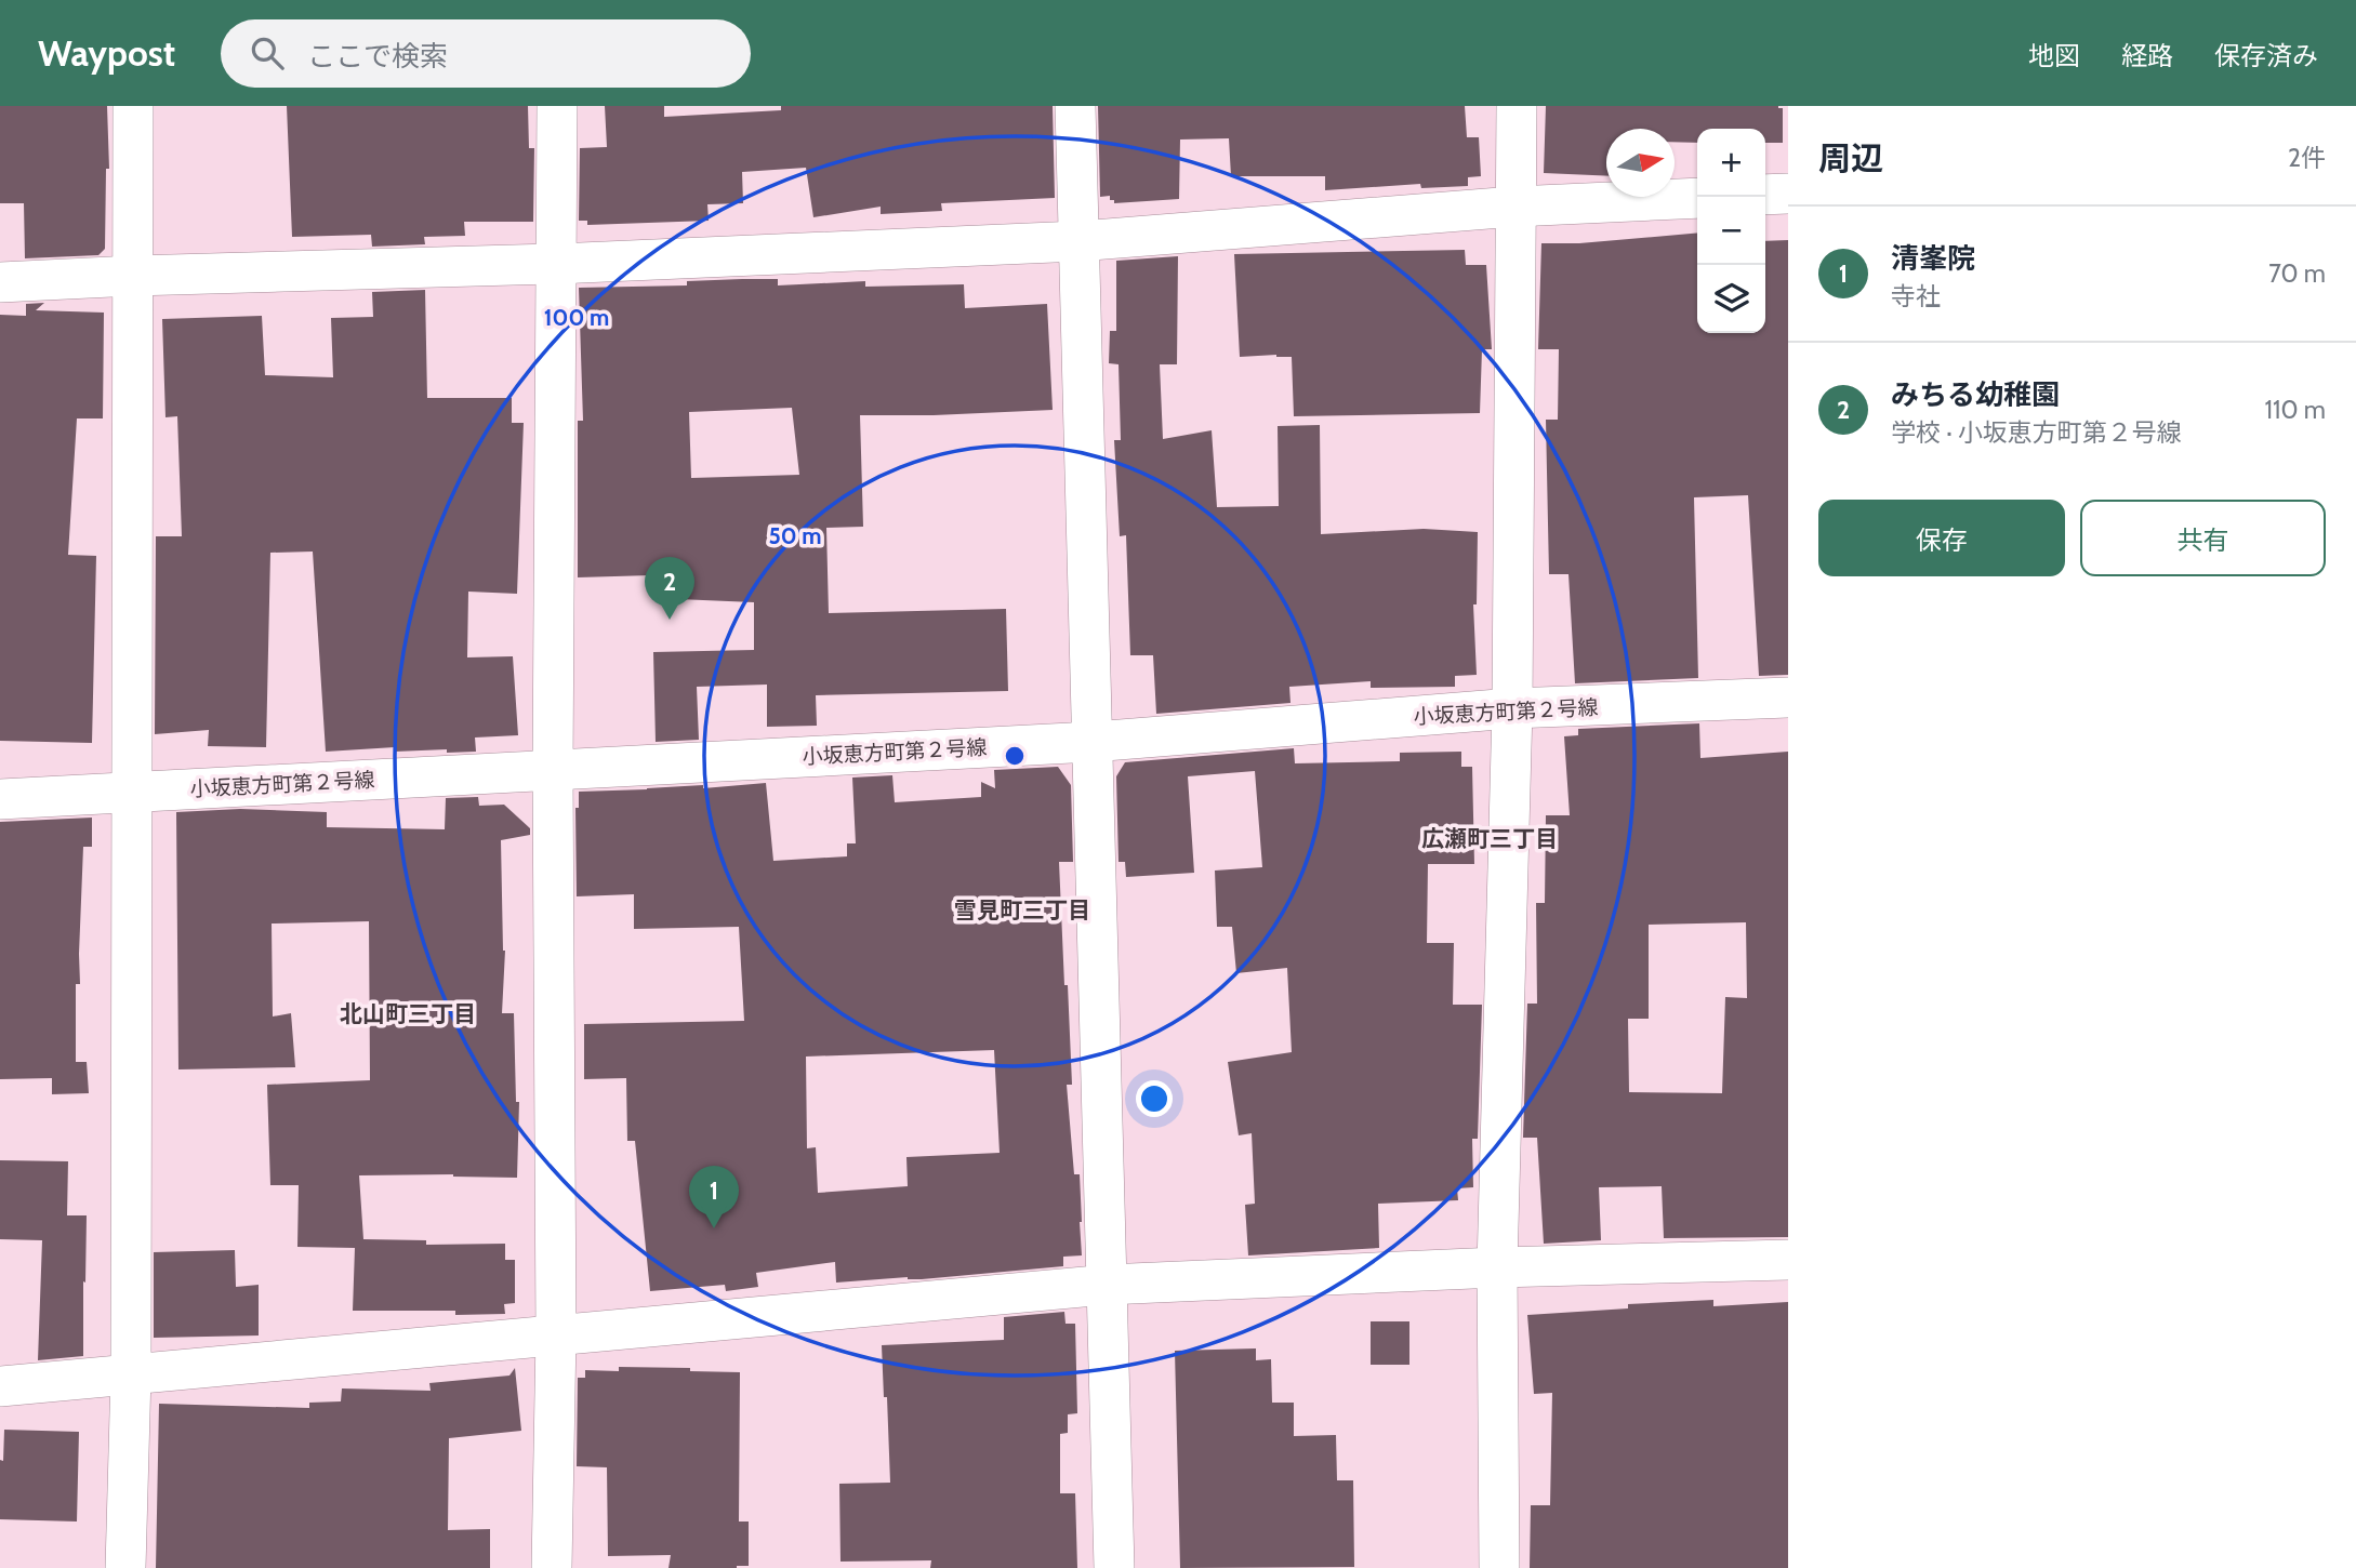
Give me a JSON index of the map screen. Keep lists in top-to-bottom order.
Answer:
{
  "streets": {
    "street": ["小坂恵方町第２号線"]
  },
  "districts": ["広瀬町三丁目", "雪見町三丁目", "北山町三丁目"],
  "north": "right",
  "page": {
    "header": "Waypost",
    "search": "ここで検索",
    "nav": ["地図", "経路", "保存済み"],
    "heading": ["周辺", "2件"],
    "map_buttons": ["+", "−"],
    "list": [
      {
        "mark": "1",
        "name": "清峯院",
        "note": "寺社",
        "value": "70 m"
      },
      {
        "mark": "2",
        "name": "みちる幼稚園",
        "note": "学校 · 小坂恵方町第２号線",
        "value": "110 m"
      }
    ],
    "buttons": ["保存", "共有"],
    "pins": ["2", "1"]
  },
  "rings": ["100 m", "50 m"]
}
